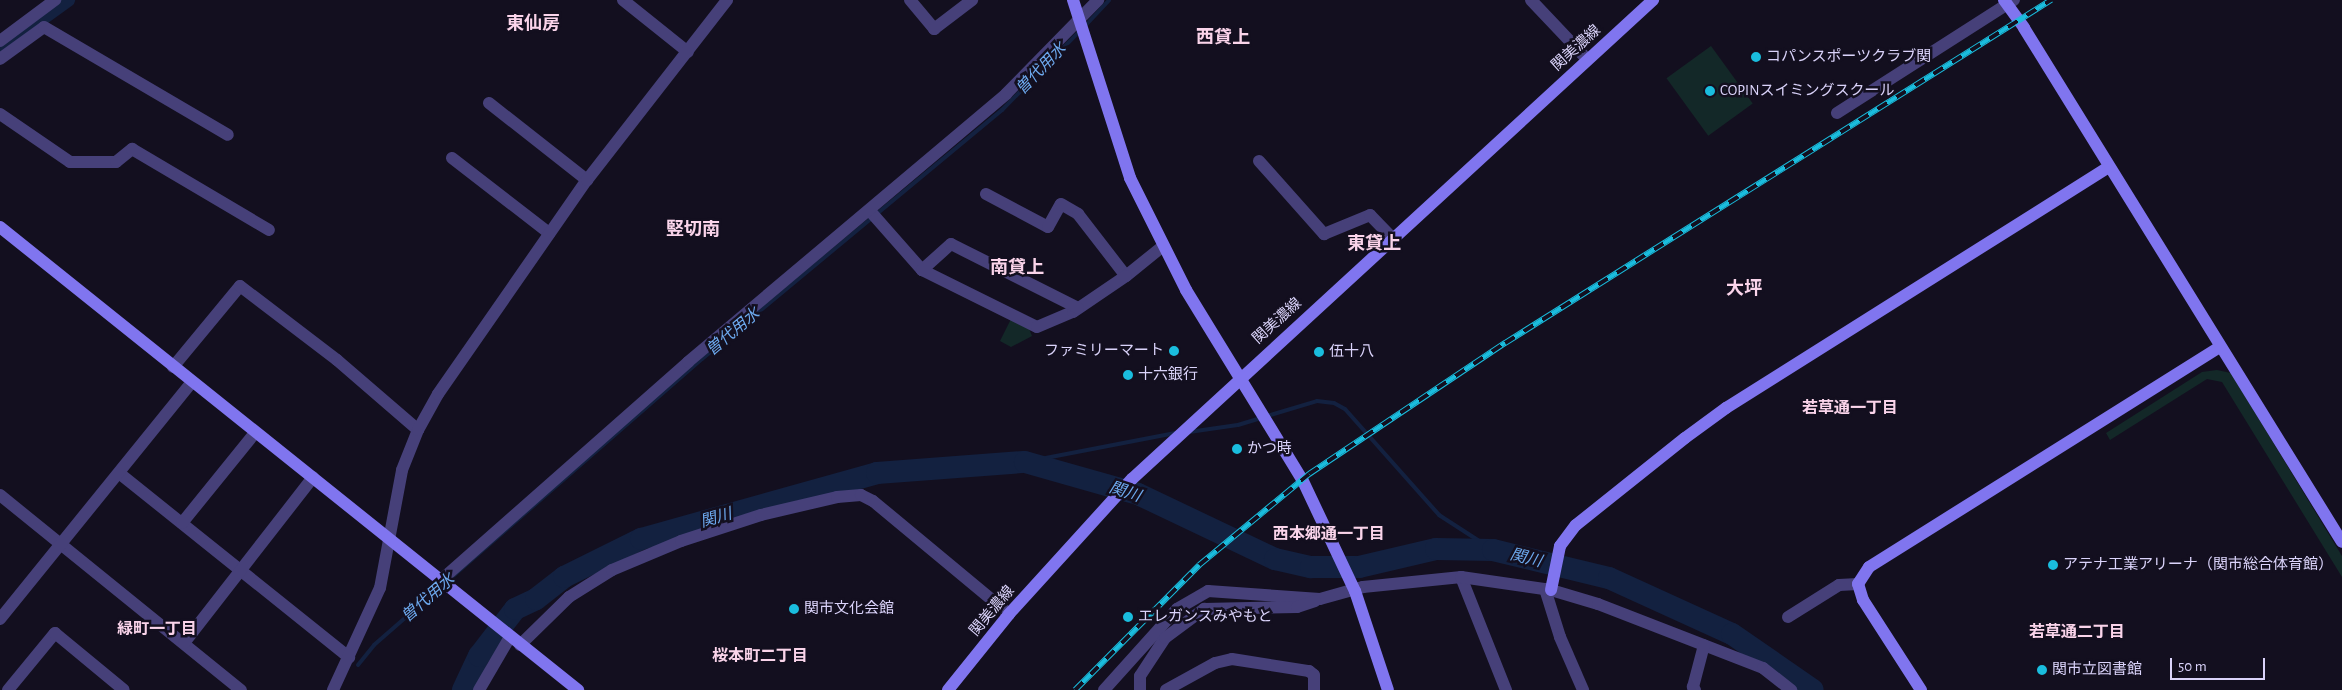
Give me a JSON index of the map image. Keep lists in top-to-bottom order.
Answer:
{
  "streets": {
    "street": ["関美濃線"]
  },
  "districts": [
    "東仙房",
    "西貸上",
    "竪切南",
    "東貸上",
    "南貸上",
    "大坪",
    "若草通一丁目",
    "西本郷通一丁目",
    "緑町一丁目",
    "若草通二丁目",
    "桜本町二丁目"
  ],
  "water": ["曽代用水", "関川"],
  "places": [
    "コパンスポーツクラブ関",
    "COPINスイミングスクール",
    "ファミリーマート",
    "伍十八",
    "十六銀行",
    "かつ時",
    "アテナ工業アリーナ（関市総合体育館）",
    "関市文化会館",
    "エレガンスみやもと",
    "関市立図書館"
  ],
  "scale_bar": "50 m"
}
